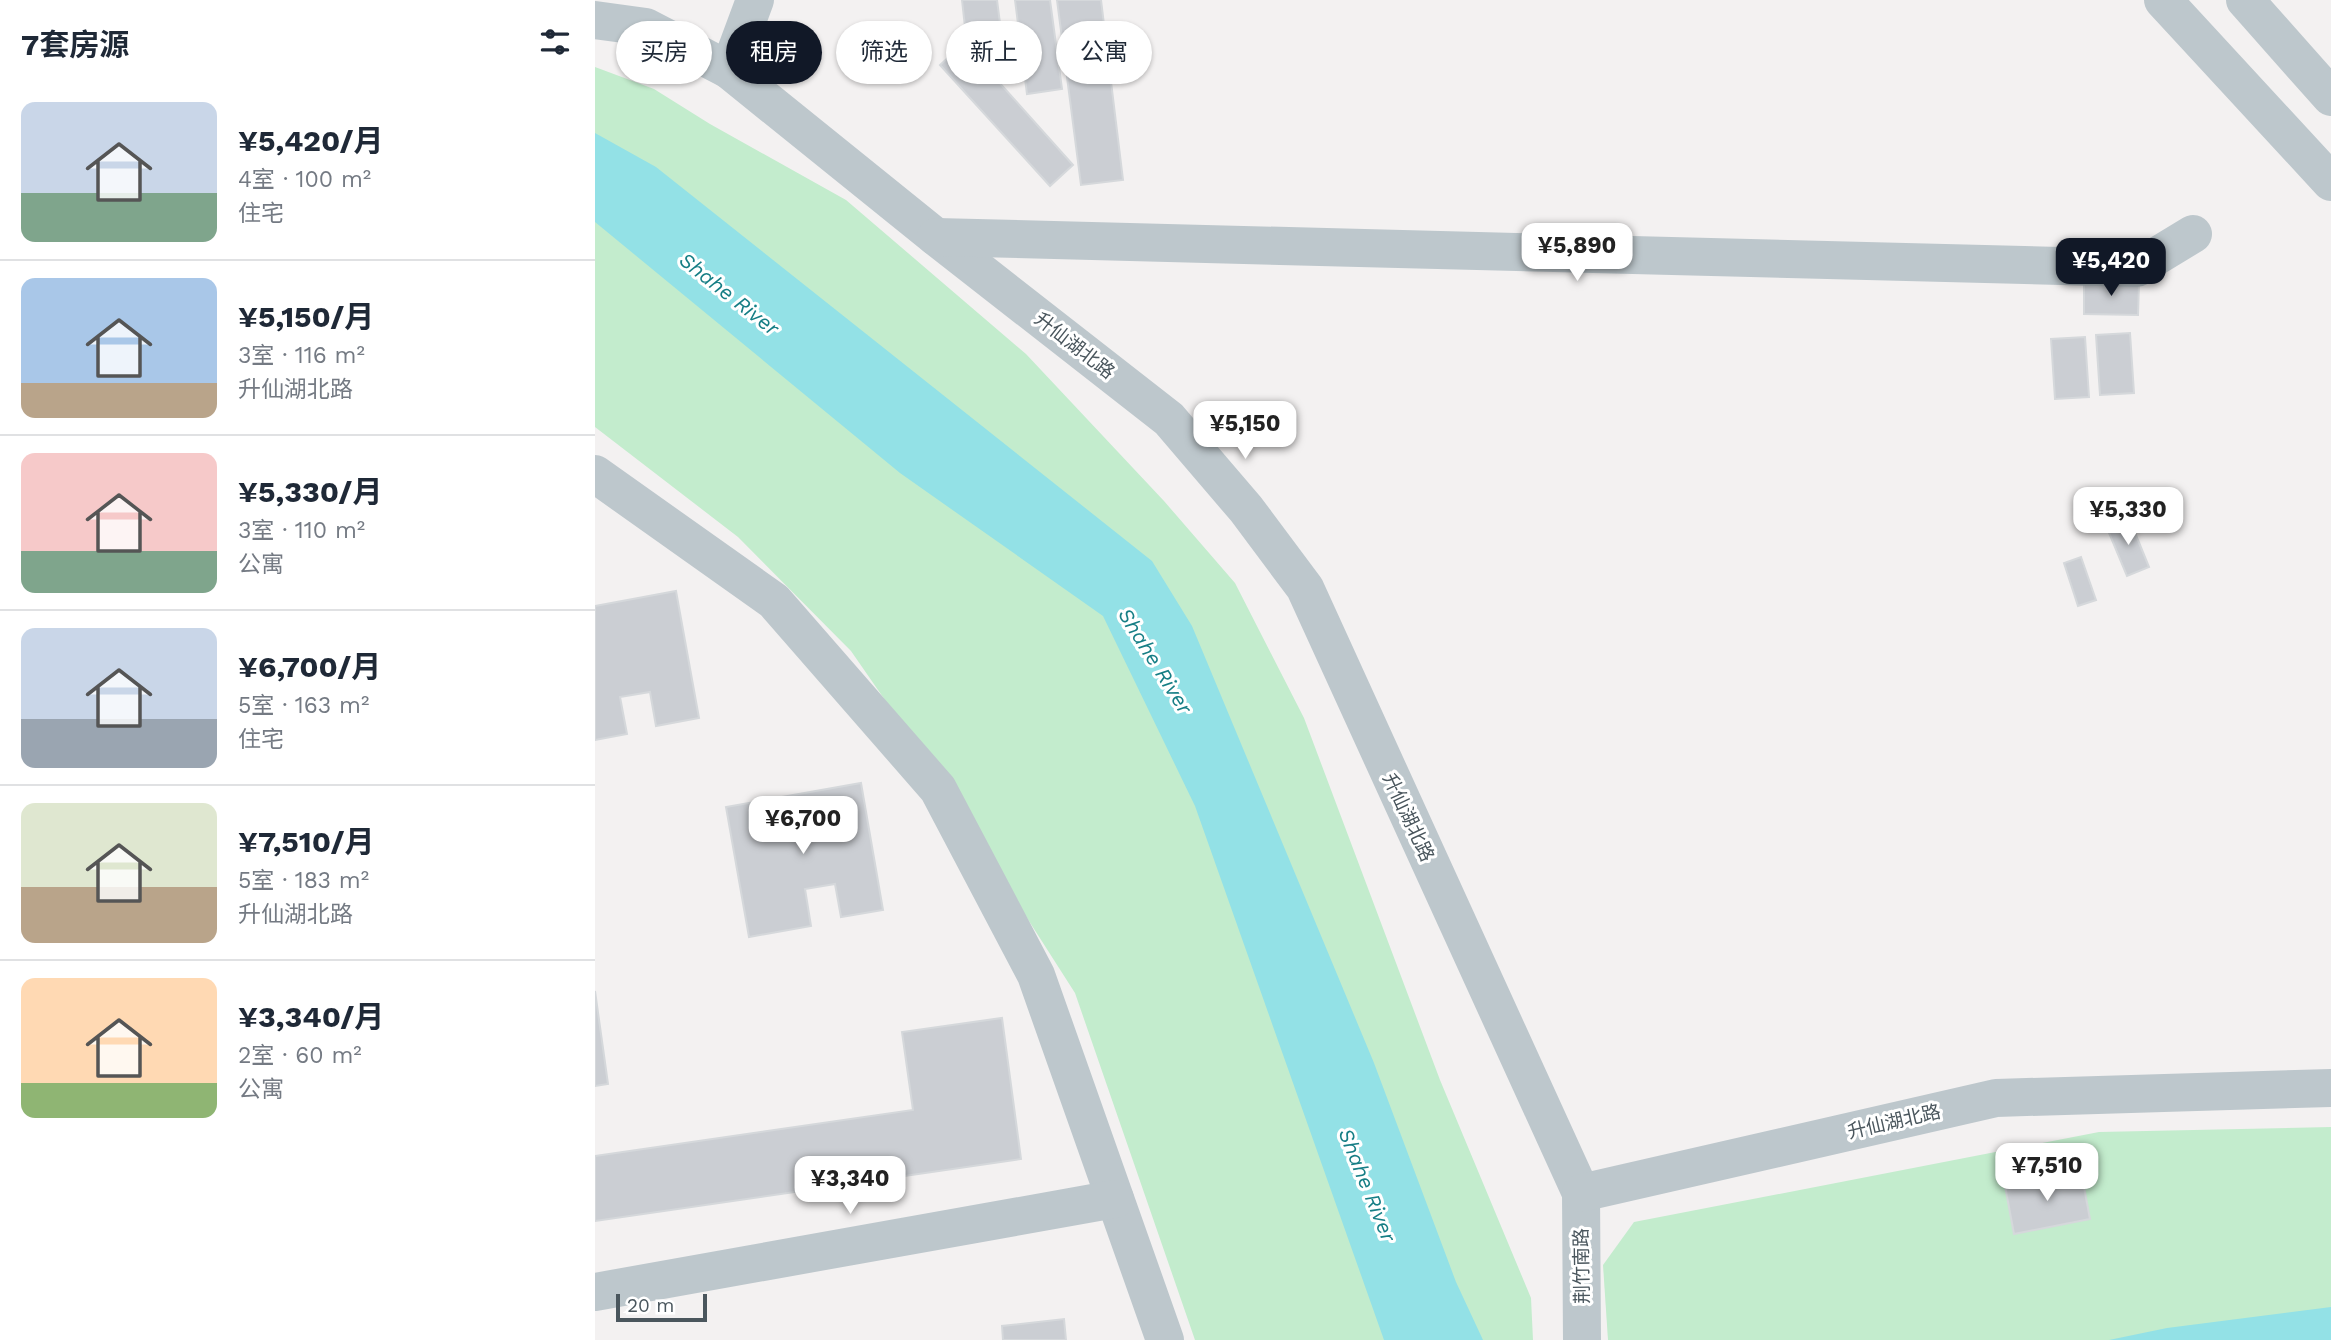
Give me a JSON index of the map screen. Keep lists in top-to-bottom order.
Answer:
{
  "streets": {
    "street": ["升仙湖北路", "荆竹南路"]
  },
  "crossings": [
    ["升仙湖北路", "荆竹南路"]
  ],
  "water": ["Shahe River"],
  "scale_bar": "20 m",
  "page": {
    "heading": "7套房源",
    "chip": [
      "买房",
      "租房",
      "筛选",
      "新上",
      "公寓"
    ],
    "list": [
      {
        "name": "¥5,420/月",
        "note": "4室 · 100 m² · 住宅"
      },
      {
        "name": "¥5,150/月",
        "note": "3室 · 116 m² · 升仙湖北路"
      },
      {
        "name": "¥5,330/月",
        "note": "3室 · 110 m² · 公寓"
      },
      {
        "name": "¥6,700/月",
        "note": "5室 · 163 m² · 住宅"
      },
      {
        "name": "¥7,510/月",
        "note": "5室 · 183 m² · 升仙湖北路"
      },
      {
        "name": "¥3,340/月",
        "note": "2室 · 60 m² · 公寓"
      }
    ],
    "price": [
      "¥5,890",
      "¥5,420",
      "¥5,150",
      "¥5,330",
      "¥6,700",
      "¥7,510",
      "¥3,340"
    ],
    "scale": "20 m"
  }
}
